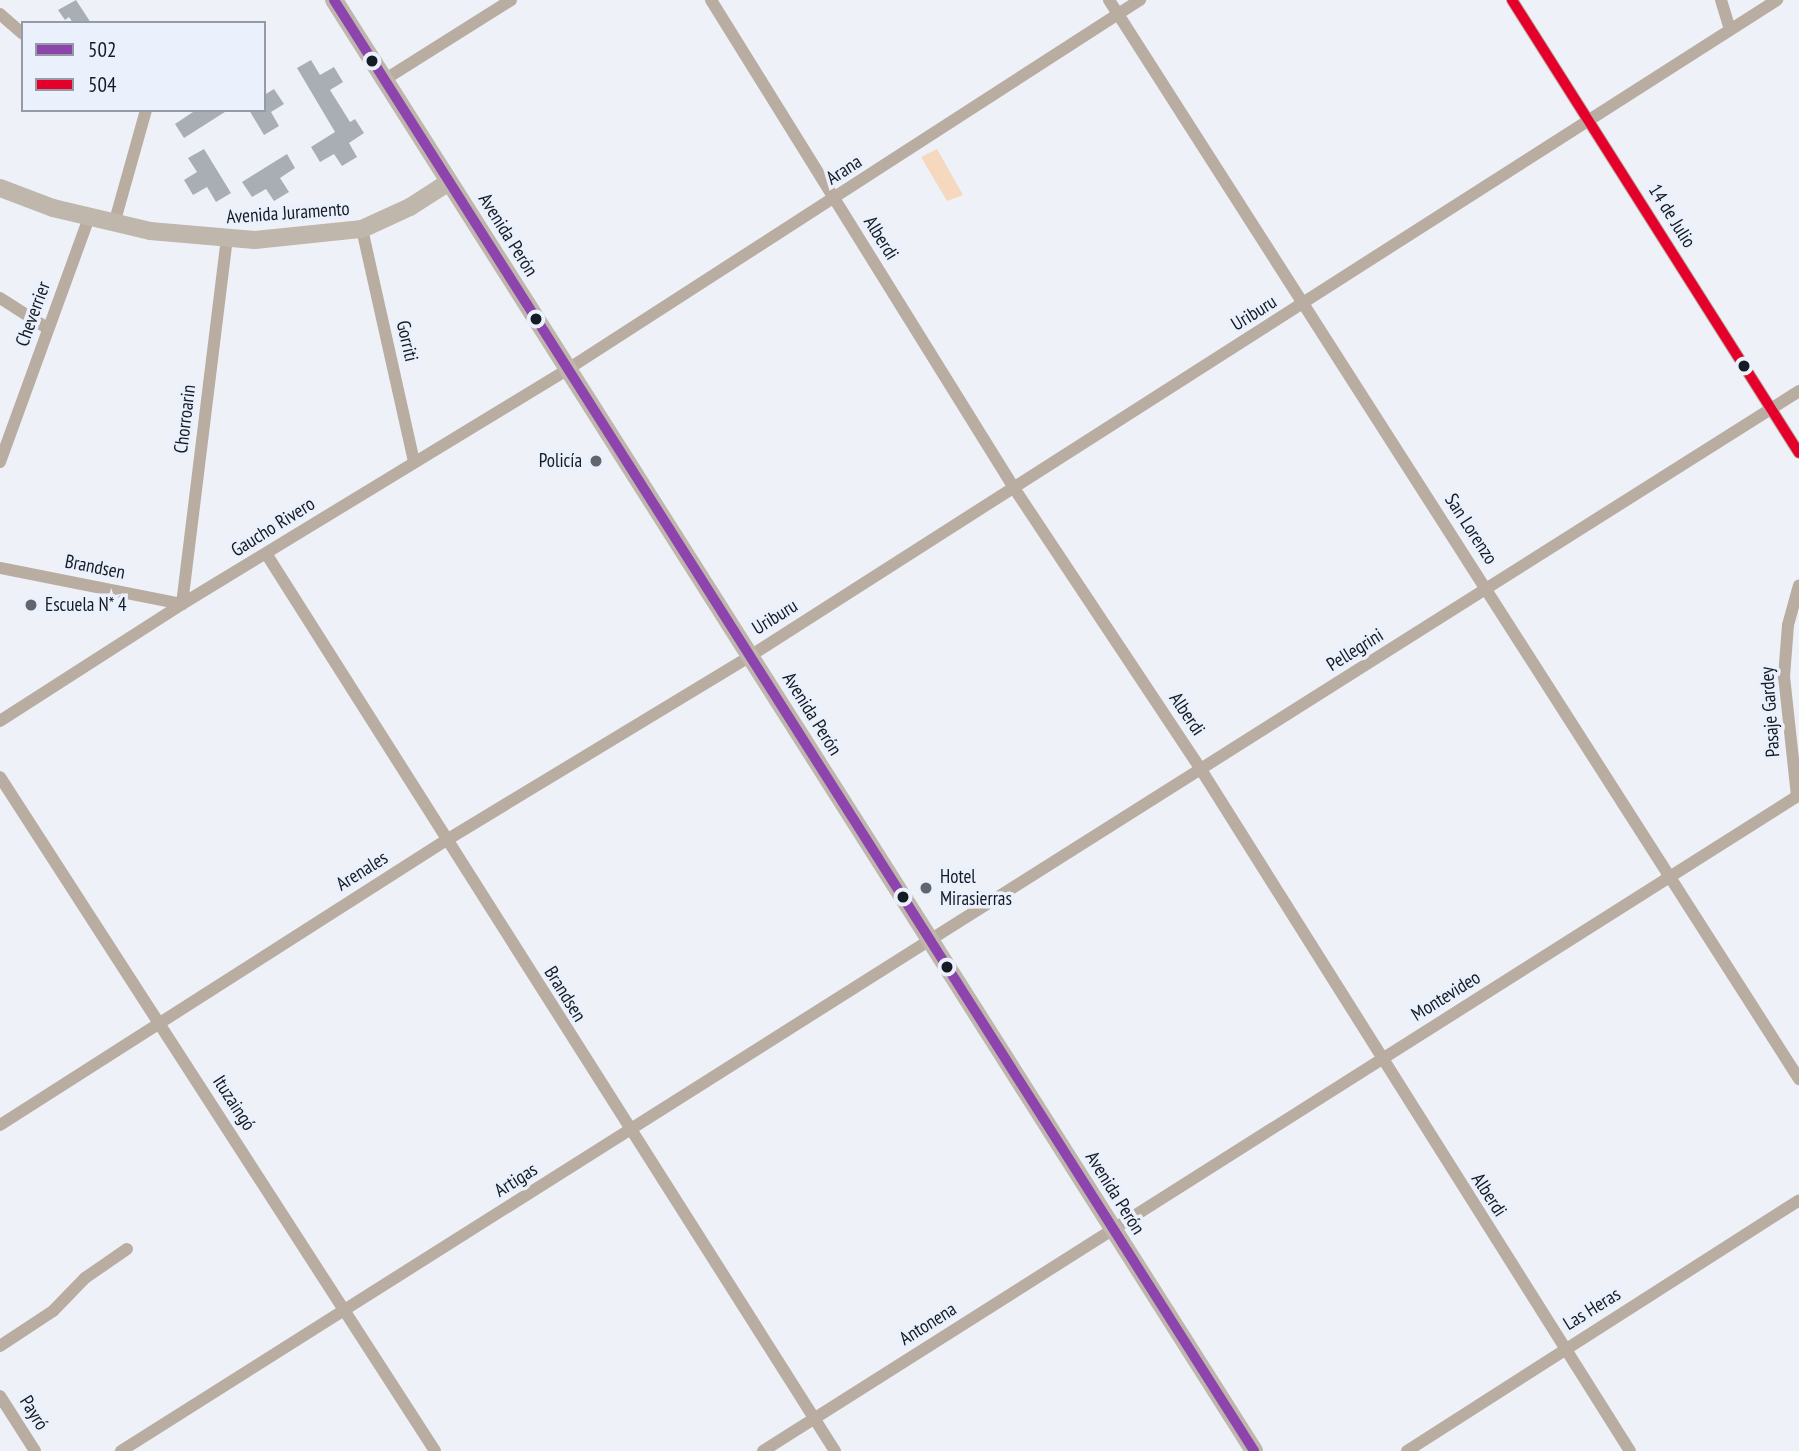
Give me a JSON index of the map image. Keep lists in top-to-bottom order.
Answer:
{
  "streets": {
    "main road": ["Avenida Juramento", "Avenida Perón"],
    "street": [
      "Arana",
      "14 de Julio",
      "Alberdi",
      "Uriburu",
      "Cheverrier",
      "Gorriti",
      "Chorroarin",
      "Gaucho Rivero",
      "San Lorenzo",
      "Brandsen",
      "Pellegrini",
      "Pasaje Gardey",
      "Arenales",
      "Montevideo",
      "Ituzaingó",
      "Artigas",
      "Las Heras",
      "Antonena",
      "Payró"
    ]
  },
  "crossings": [
    ["Arana", "Avenida Perón"],
    ["Arana", "Alberdi"],
    ["Arana", "Gaucho Rivero"],
    ["Arana", "San Lorenzo"],
    ["Avenida Juramento", "Avenida Perón"],
    ["Avenida Juramento", "Cheverrier"],
    ["Avenida Juramento", "Gorriti"],
    ["Avenida Juramento", "Chorroarin"],
    ["14 de Julio", "Uriburu"],
    ["14 de Julio", "Pellegrini"],
    ["Avenida Perón", "Uriburu"],
    ["Avenida Perón", "Gaucho Rivero"],
    ["Avenida Perón", "Pellegrini"],
    ["Avenida Perón", "Arenales"],
    ["Avenida Perón", "Montevideo"],
    ["Avenida Perón", "Artigas"],
    ["Avenida Perón", "Antonena"],
    ["Alberdi", "Uriburu"],
    ["Alberdi", "Pellegrini"],
    ["Alberdi", "Montevideo"],
    ["Alberdi", "Las Heras"],
    ["Uriburu", "San Lorenzo"],
    ["Uriburu", "Arenales"],
    ["Gorriti", "Gaucho Rivero"],
    ["Chorroarin", "Gaucho Rivero"],
    ["Chorroarin", "Brandsen"],
    ["Gaucho Rivero", "Brandsen"],
    ["San Lorenzo", "Pellegrini"],
    ["San Lorenzo", "Montevideo"],
    ["Brandsen", "Arenales"],
    ["Brandsen", "Artigas"],
    ["Brandsen", "Antonena"],
    ["Pellegrini", "Artigas"],
    ["Pasaje Gardey", "Montevideo"],
    ["Arenales", "Ituzaingó"],
    ["Montevideo", "Antonena"],
    ["Ituzaingó", "Artigas"]
  ],
  "places": ["Policía", "Escuela N* 4", "Hotel Mirasierras"],
  "lines": ["transit line 502", "transit line 504"],
  "legend": ["502", "504"]
}
